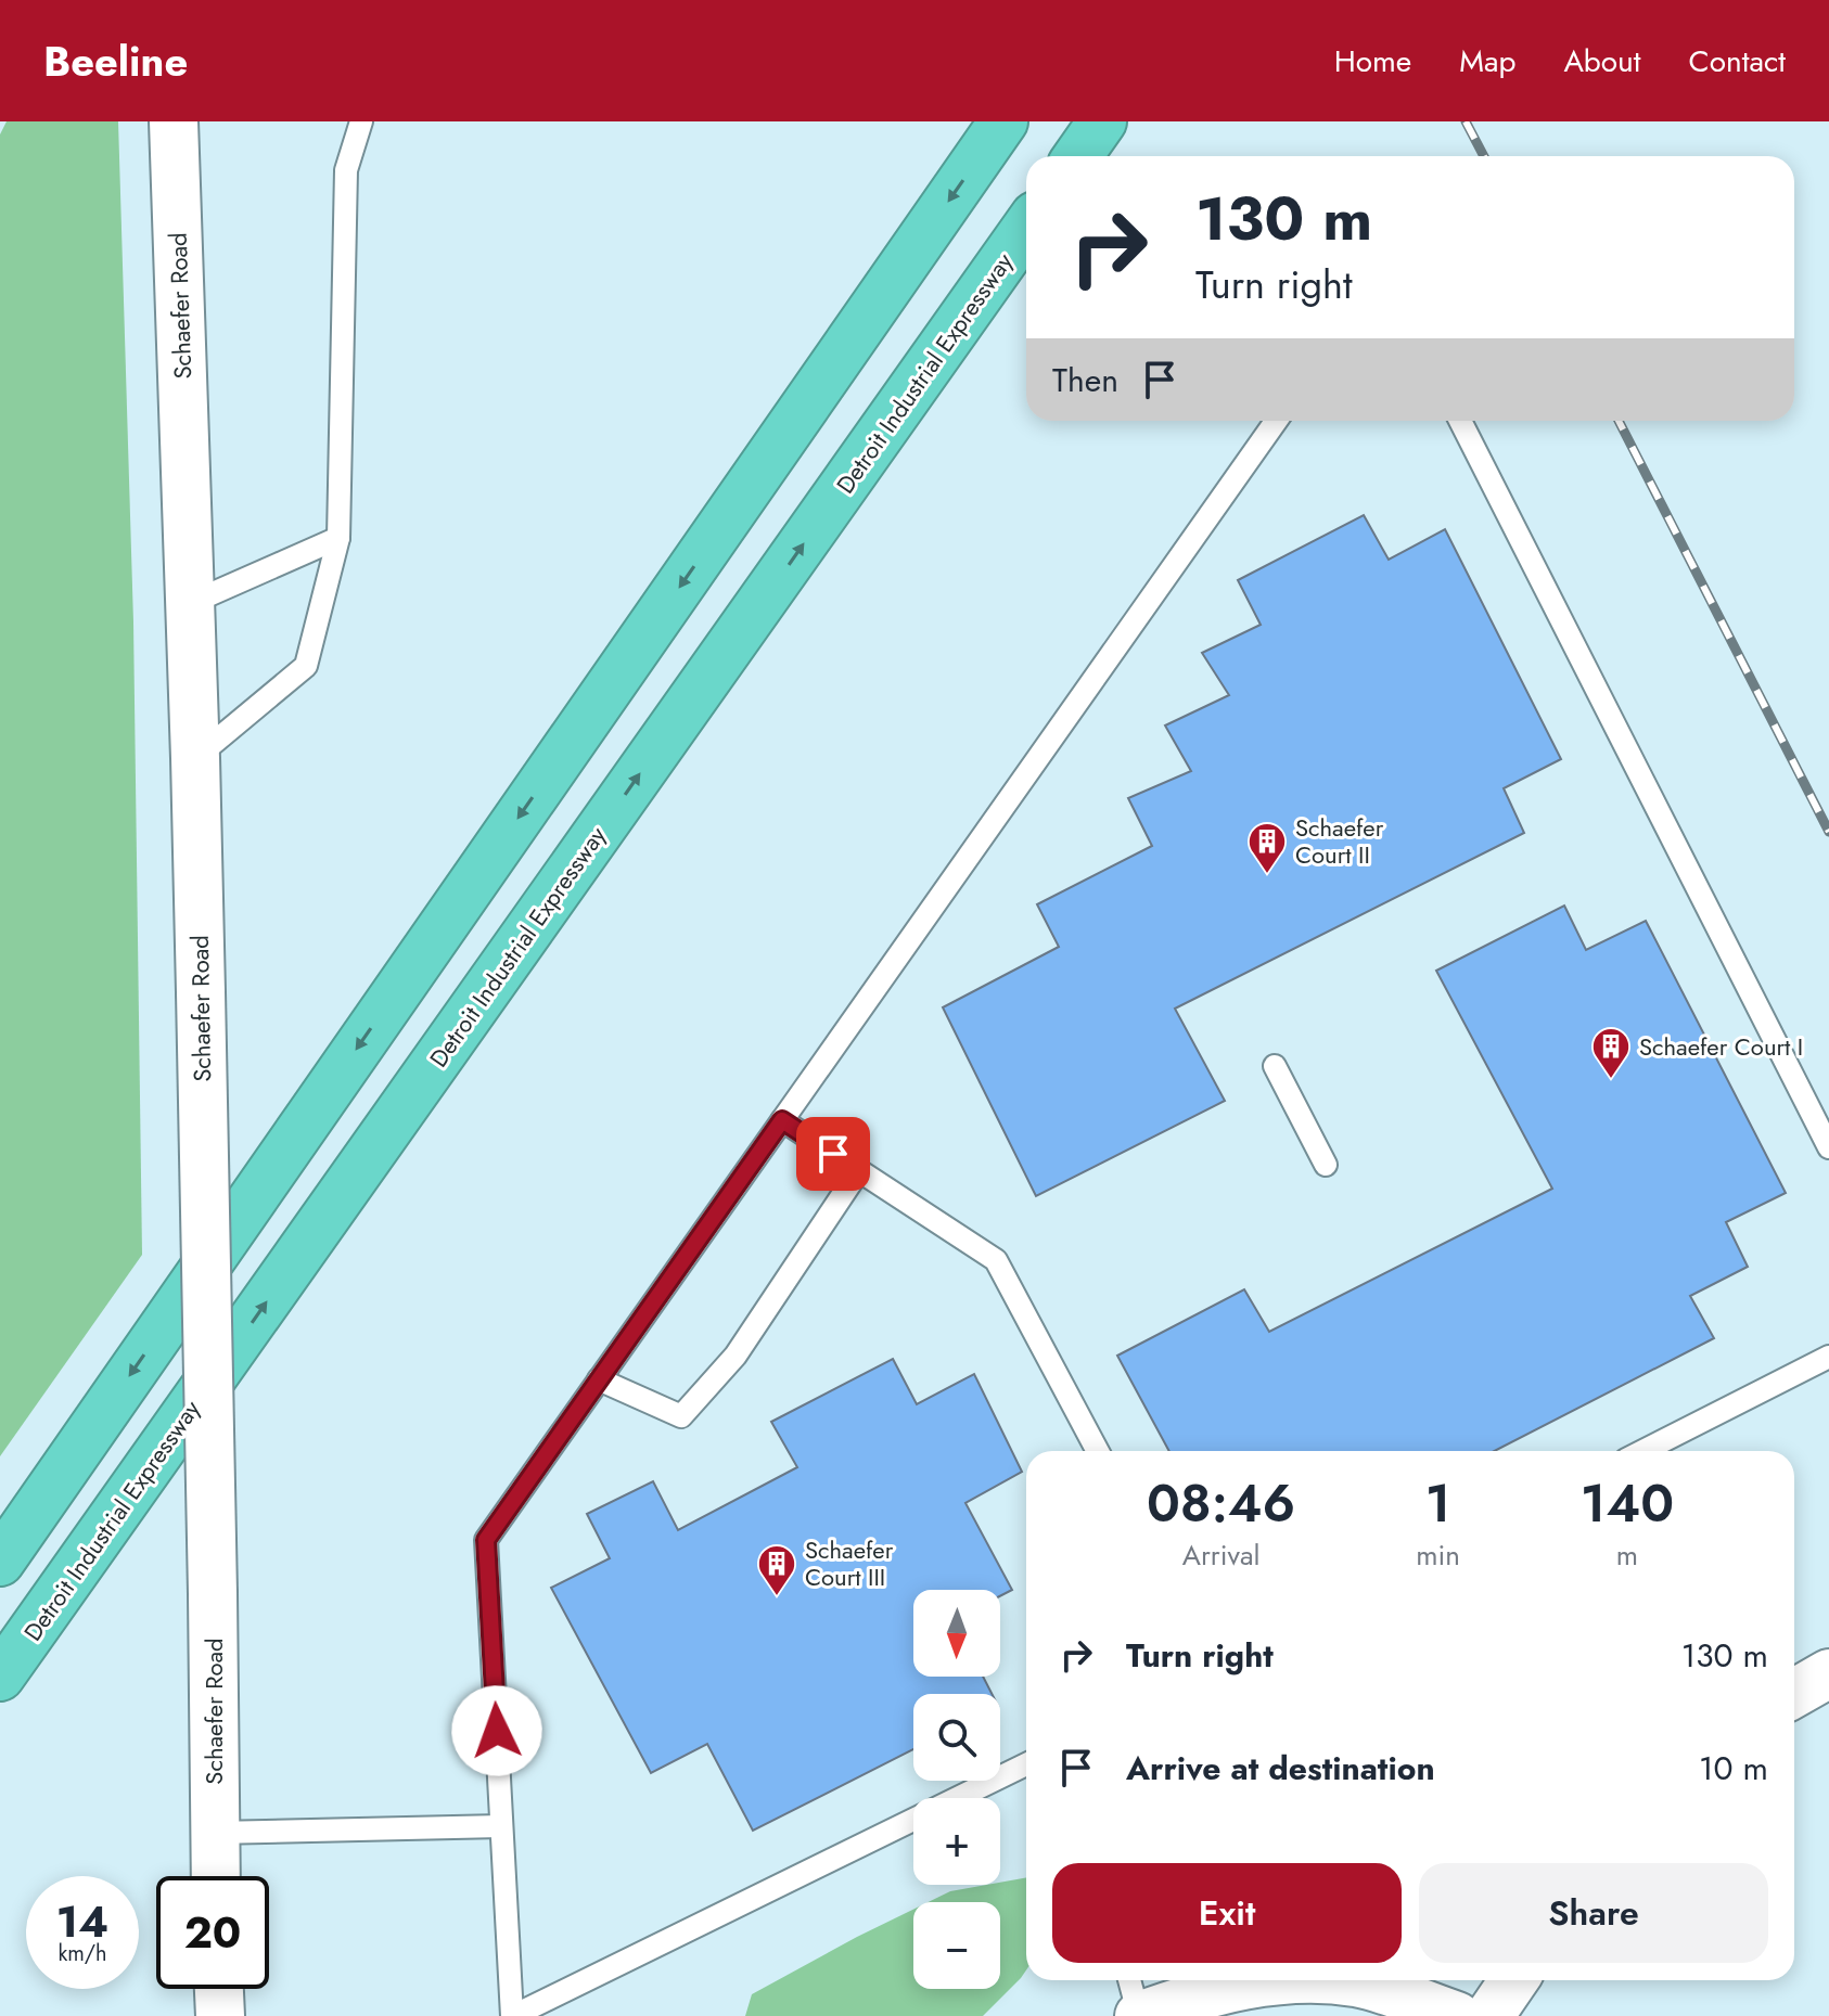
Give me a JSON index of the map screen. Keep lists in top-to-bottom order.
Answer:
{
  "streets": {
    "highway": ["Detroit Industrial Expressway"],
    "main road": ["Schaefer Road"]
  },
  "places": {
    "building": ["Schaefer Court II", "Schaefer Court I", "Schaefer Court III"]
  },
  "north": "bottom",
  "page": {
    "header": "Beeline",
    "nav": [
      "Home",
      "Map",
      "About",
      "Contact"
    ],
    "turn": ["130 m", "Turn right"],
    "then": "Then",
    "eta": [
      "08:46",
      "Arrival",
      "1",
      "min",
      "140",
      "m"
    ],
    "map_buttons": ["+", "−"],
    "list": [
      {
        "name": "Turn right",
        "value": "130 m"
      },
      {
        "name": "Arrive at destination",
        "value": "10 m"
      }
    ],
    "buttons": ["Exit", "Share"],
    "speed": "14 km/h",
    "limit": "20"
  }
}
